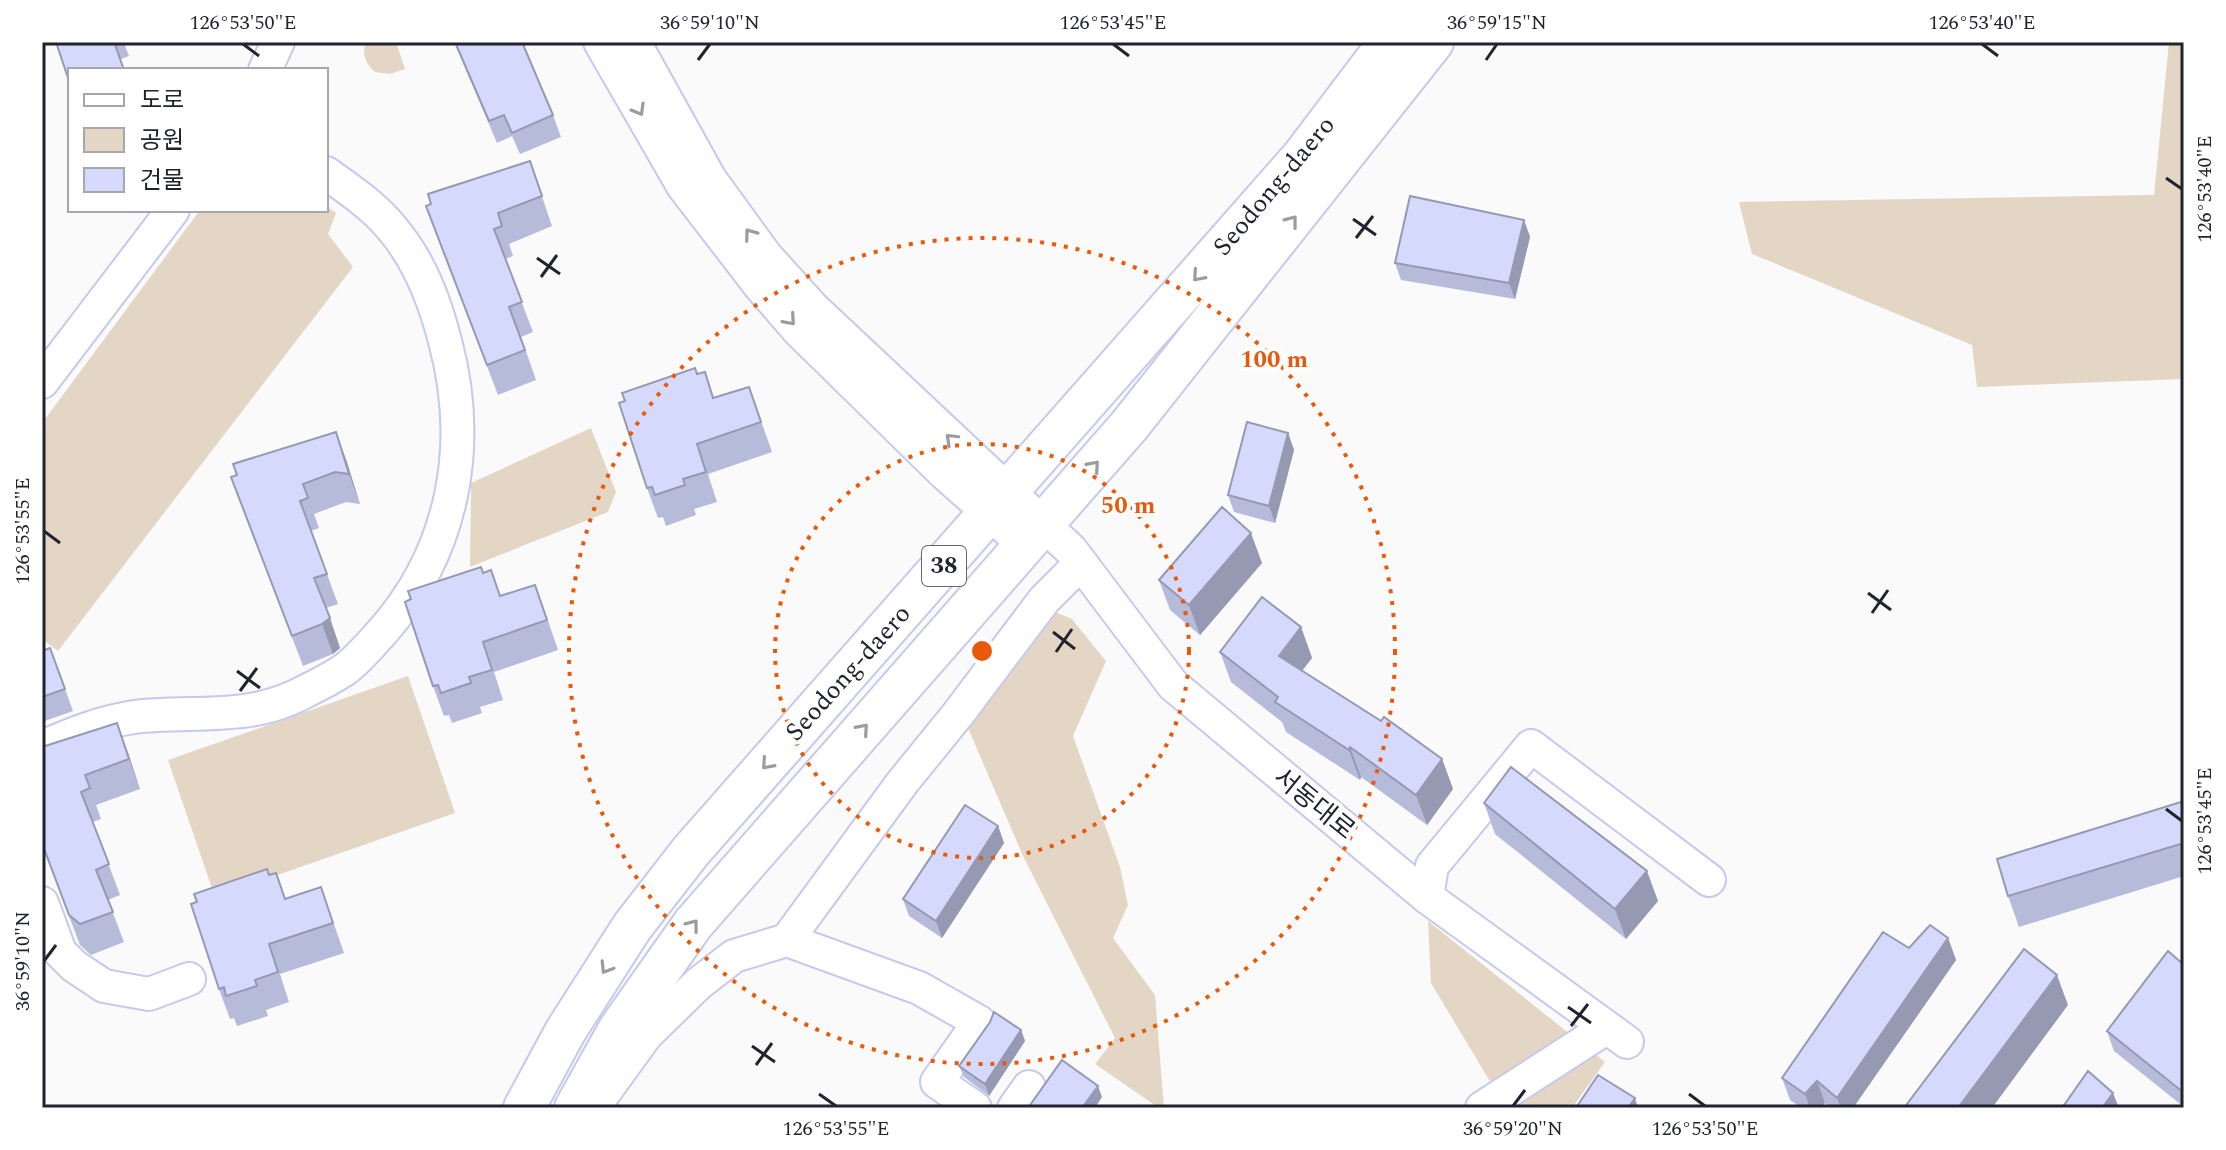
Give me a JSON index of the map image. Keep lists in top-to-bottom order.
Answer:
{
  "streets": {
    "main road": ["Seodong-daero", "38"],
    "street": ["서동대로"]
  },
  "crossings": [
    ["Seodong-daero", "서동대로"]
  ],
  "legend": ["도로", "공원", "건물"],
  "coordinates": [
    "126°53'50\"E",
    "36°59'10\"N",
    "126°53'45\"E",
    "36°59'15\"N",
    "126°53'40\"E",
    "126°53'55\"E",
    "36°59'20\"N"
  ],
  "rings": ["100 m", "50 m"]
}
